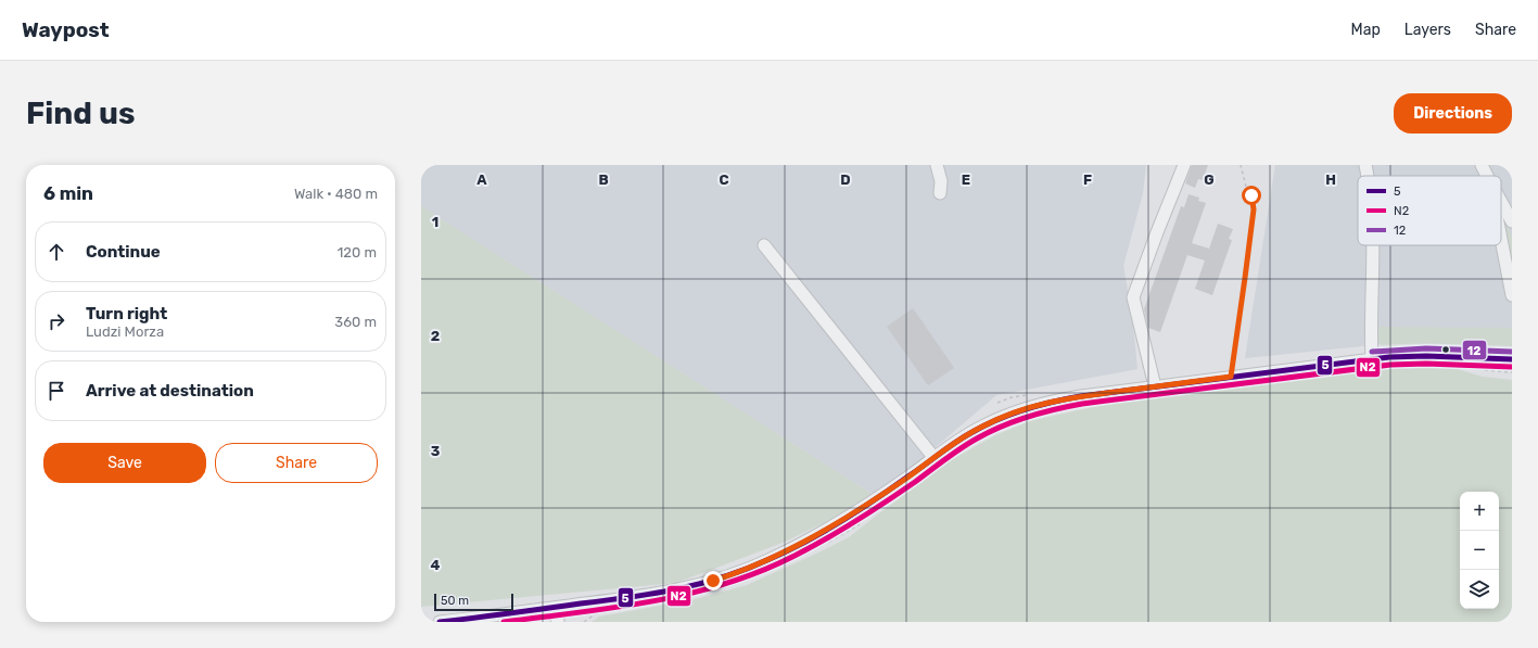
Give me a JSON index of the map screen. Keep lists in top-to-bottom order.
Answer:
{
  "lines": ["transit line 12", "transit line 5", "transit line N2"],
  "legend": ["5", "N2", "12"],
  "scale_bar": "50 m",
  "page": {
    "header": "Waypost",
    "nav": ["Map", "Layers", "Share"],
    "buttons": [
      "Directions",
      ["Save", "Share"]
    ],
    "title": "Find us",
    "heading": ["6 min", "Walk · 480 m"],
    "list": [
      ["Continue", "120 m"],
      ["Turn right", "Ludzi Morza", "360 m"],
      "Arrive at destination"
    ],
    "map_buttons": ["+", "−"],
    "scale": "50 m"
  },
  "grid": {
    "columns": [
      "A",
      "B",
      "C",
      "D",
      "E",
      "F",
      "G",
      "H"
    ],
    "rows": [
      "1",
      "2",
      "3",
      "4"
    ]
  }
}
